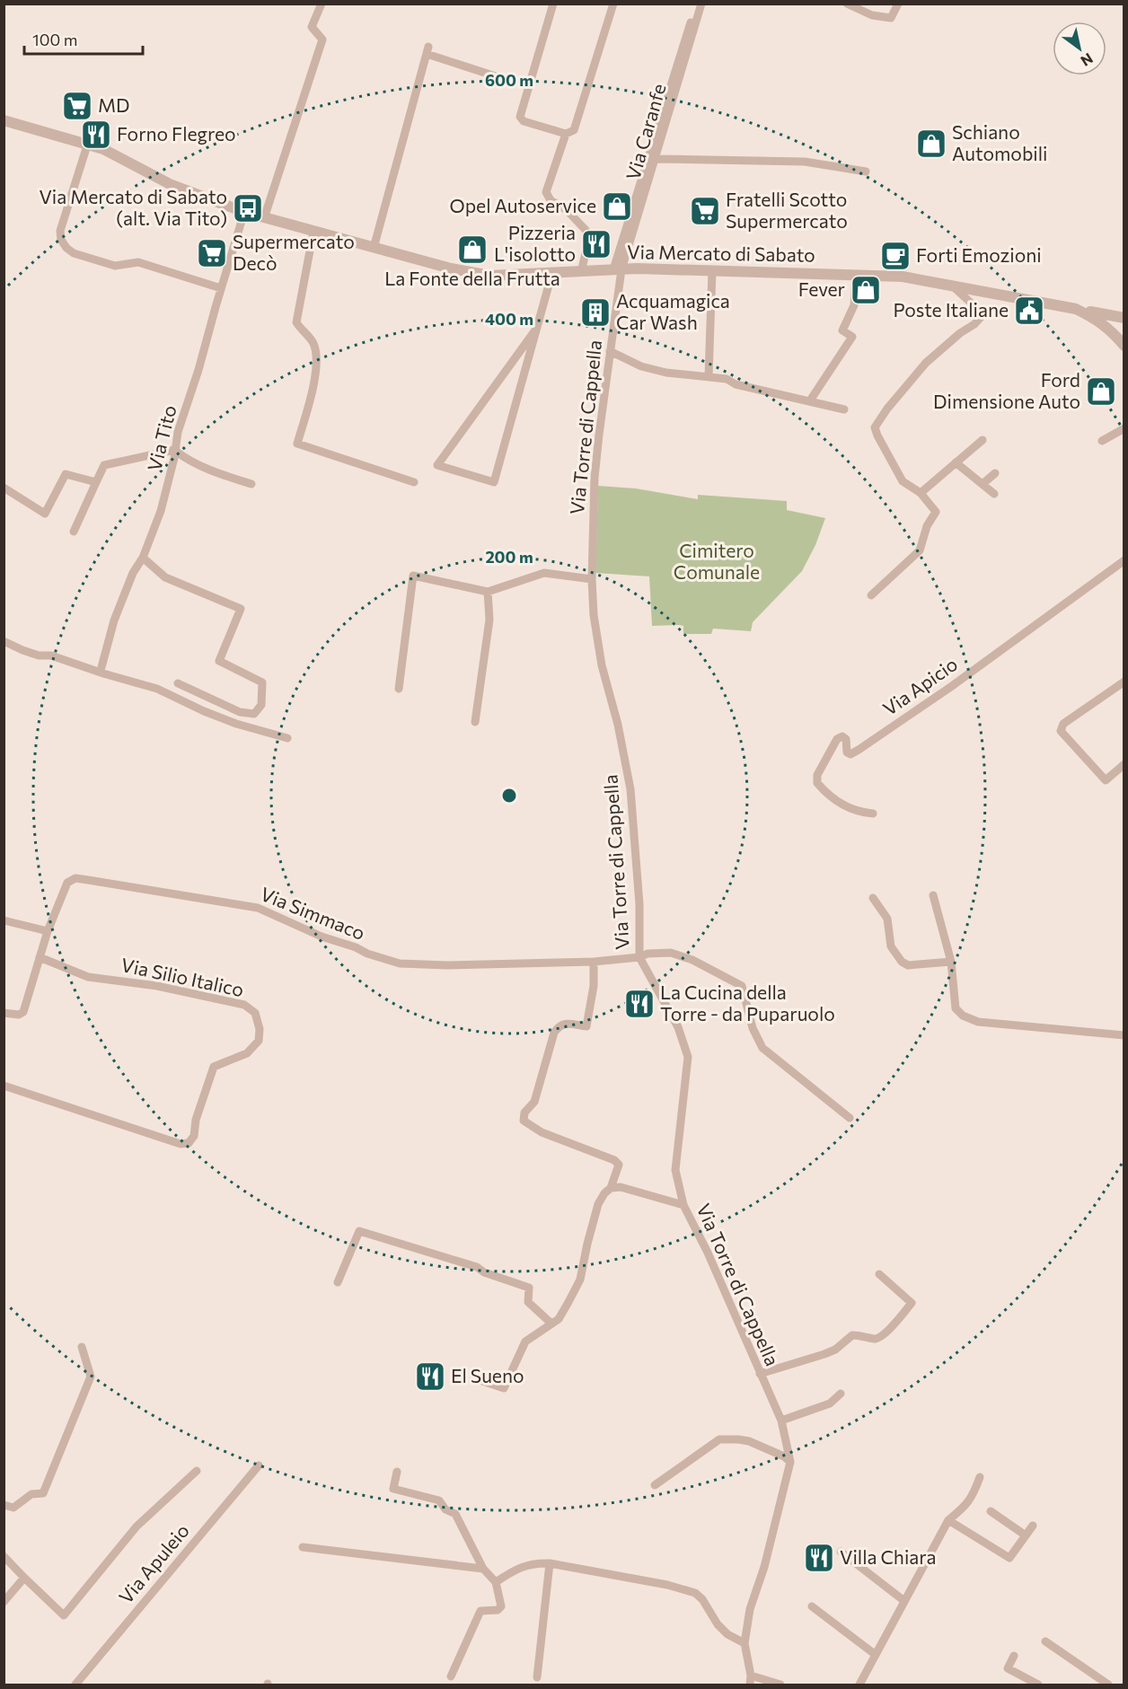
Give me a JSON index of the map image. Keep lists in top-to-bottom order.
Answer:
{
  "streets": {
    "street": [
      "Via Caranfe",
      "Via Mercato di Sabato",
      "Via Torre di Cappella",
      "Via Tito",
      "Via Apicio",
      "Via Simmaco",
      "Via Silio Italico",
      "Via Apuleio"
    ]
  },
  "crossings": [
    ["Via Caranfe", "Via Mercato di Sabato"],
    ["Via Caranfe", "Via Torre di Cappella"],
    ["Via Mercato di Sabato", "Via Torre di Cappella"],
    ["Via Mercato di Sabato", "Via Tito"],
    ["Via Torre di Cappella", "Via Simmaco"],
    ["Via Simmaco", "Via Silio Italico"]
  ],
  "parks": ["Cimitero Comunale"],
  "places": {
    "supermarket": ["MD", "Fratelli Scotto Supermercato", "Supermercato Decò"],
    "restaurant": [
      "Forno Flegreo",
      "Pizzeria L'isolotto",
      "La Cucina della Torre - da Puparuolo",
      "El Sueno",
      "Villa Chiara"
    ],
    "shop": [
      "Schiano Automobili",
      "Opel Autoservice",
      "La Fonte della Frutta",
      "Fever",
      "Ford Dimensione Auto"
    ],
    "bus stop": ["Via Mercato di Sabato (alt. Via Tito)"],
    "cafe": ["Forti Emozioni"],
    "public building": ["Poste Italiane"],
    "building": ["Acquamagica Car Wash"]
  },
  "scale_bar": "100 m",
  "north": "bottom right",
  "rings": ["600 m", "400 m", "200 m"]
}
